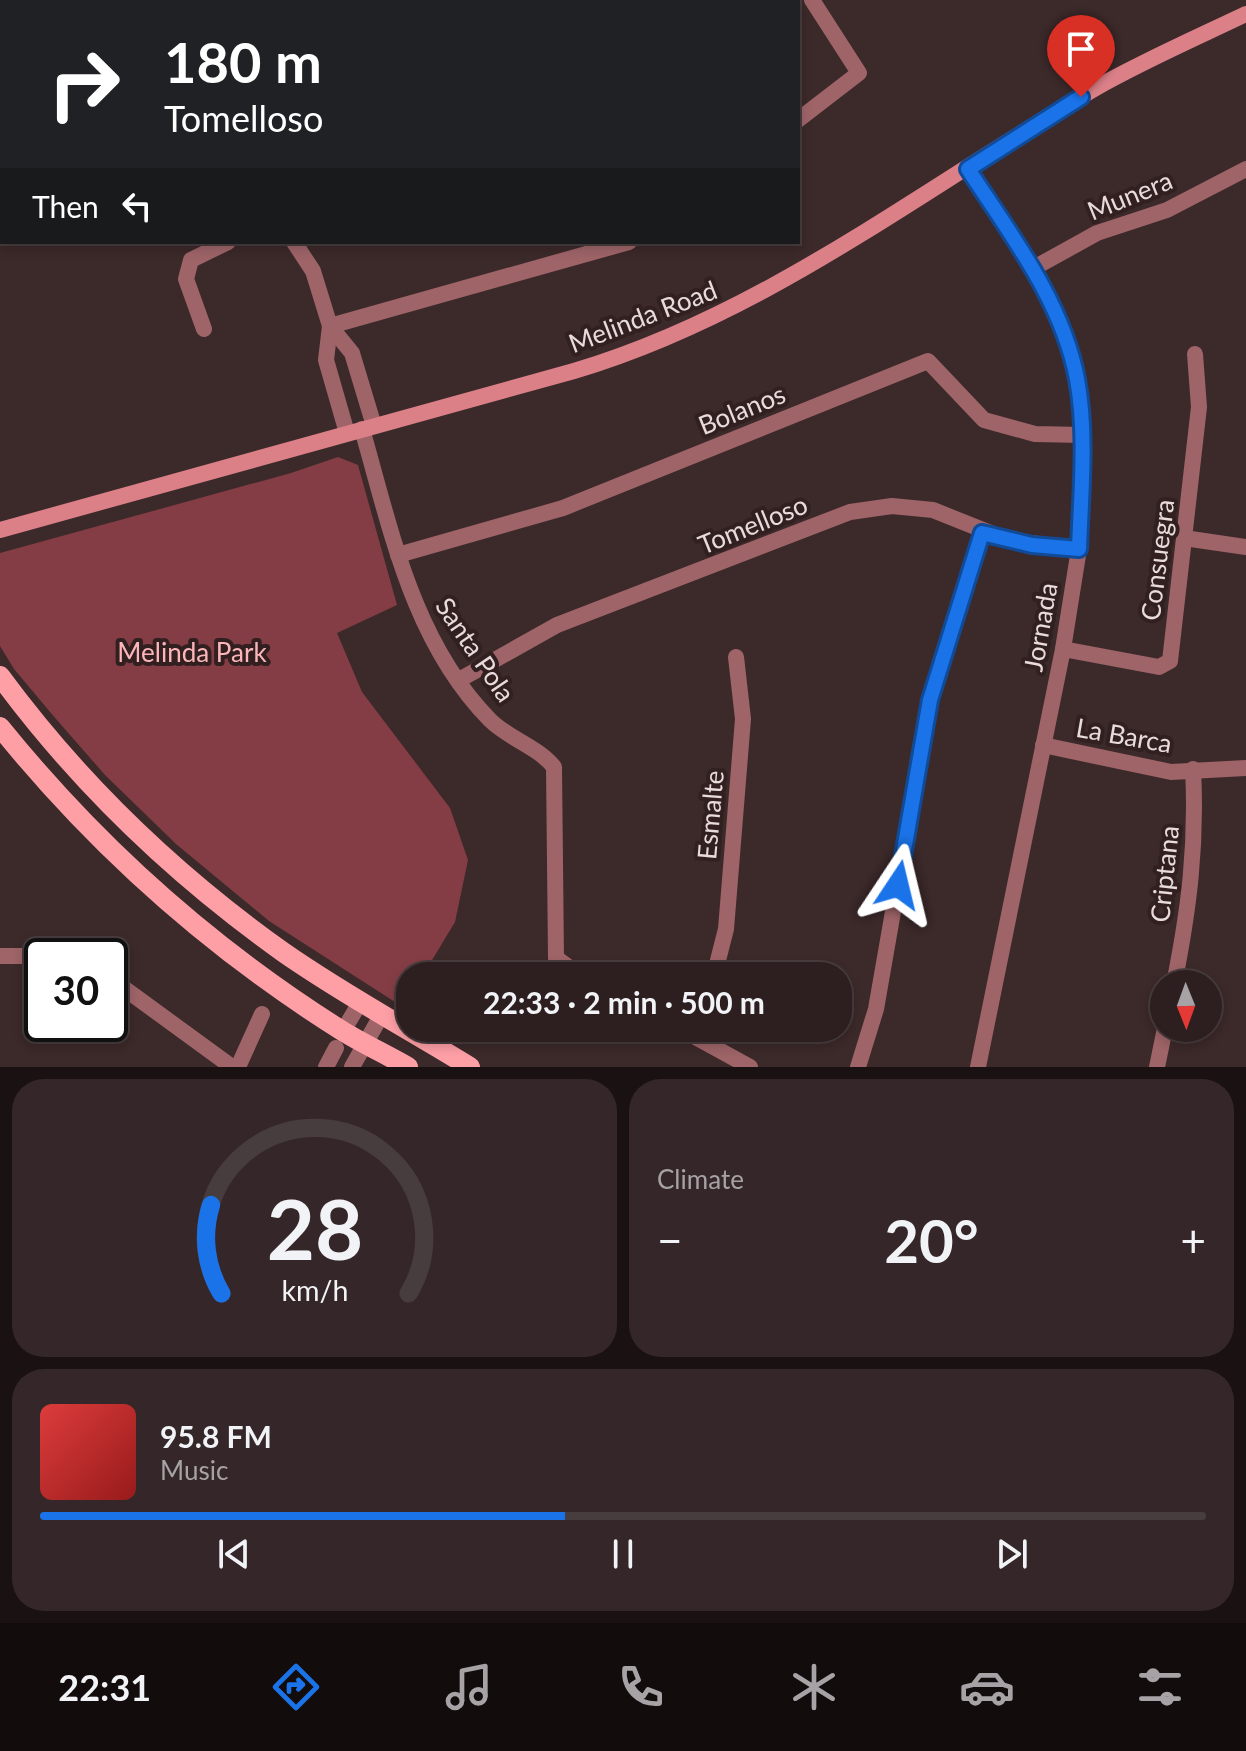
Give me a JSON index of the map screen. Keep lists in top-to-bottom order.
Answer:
{
  "streets": {
    "main road": ["Melinda Road"],
    "street": [
      "Munera",
      "Bolanos",
      "Tomelloso",
      "Consuegra",
      "Jornada",
      "Santa Pola",
      "La Barca",
      "Esmalte",
      "Criptana"
    ]
  },
  "crossings": [
    ["Munera", "Jornada"],
    ["Melinda Road", "Jornada"],
    ["Melinda Road", "Santa Pola"],
    ["Bolanos", "Jornada"],
    ["Bolanos", "Santa Pola"],
    ["Tomelloso", "Jornada"],
    ["Tomelloso", "Santa Pola"],
    ["Consuegra", "Jornada"],
    ["Jornada", "La Barca"],
    ["La Barca", "Criptana"]
  ],
  "parks": ["Melinda Park"],
  "north": "bottom",
  "page": {
    "turn": ["180 m", "Tomelloso"],
    "then": "Then",
    "limit": "30",
    "trip": "22:33 · 2 min · 500 m",
    "tile": "Climate",
    "heat": ["−", "20°", "+"],
    "song": ["95.8 FM", "Music"],
    "tabs": "22:31",
    "gauge": ["28", "km/h"]
  }
}
